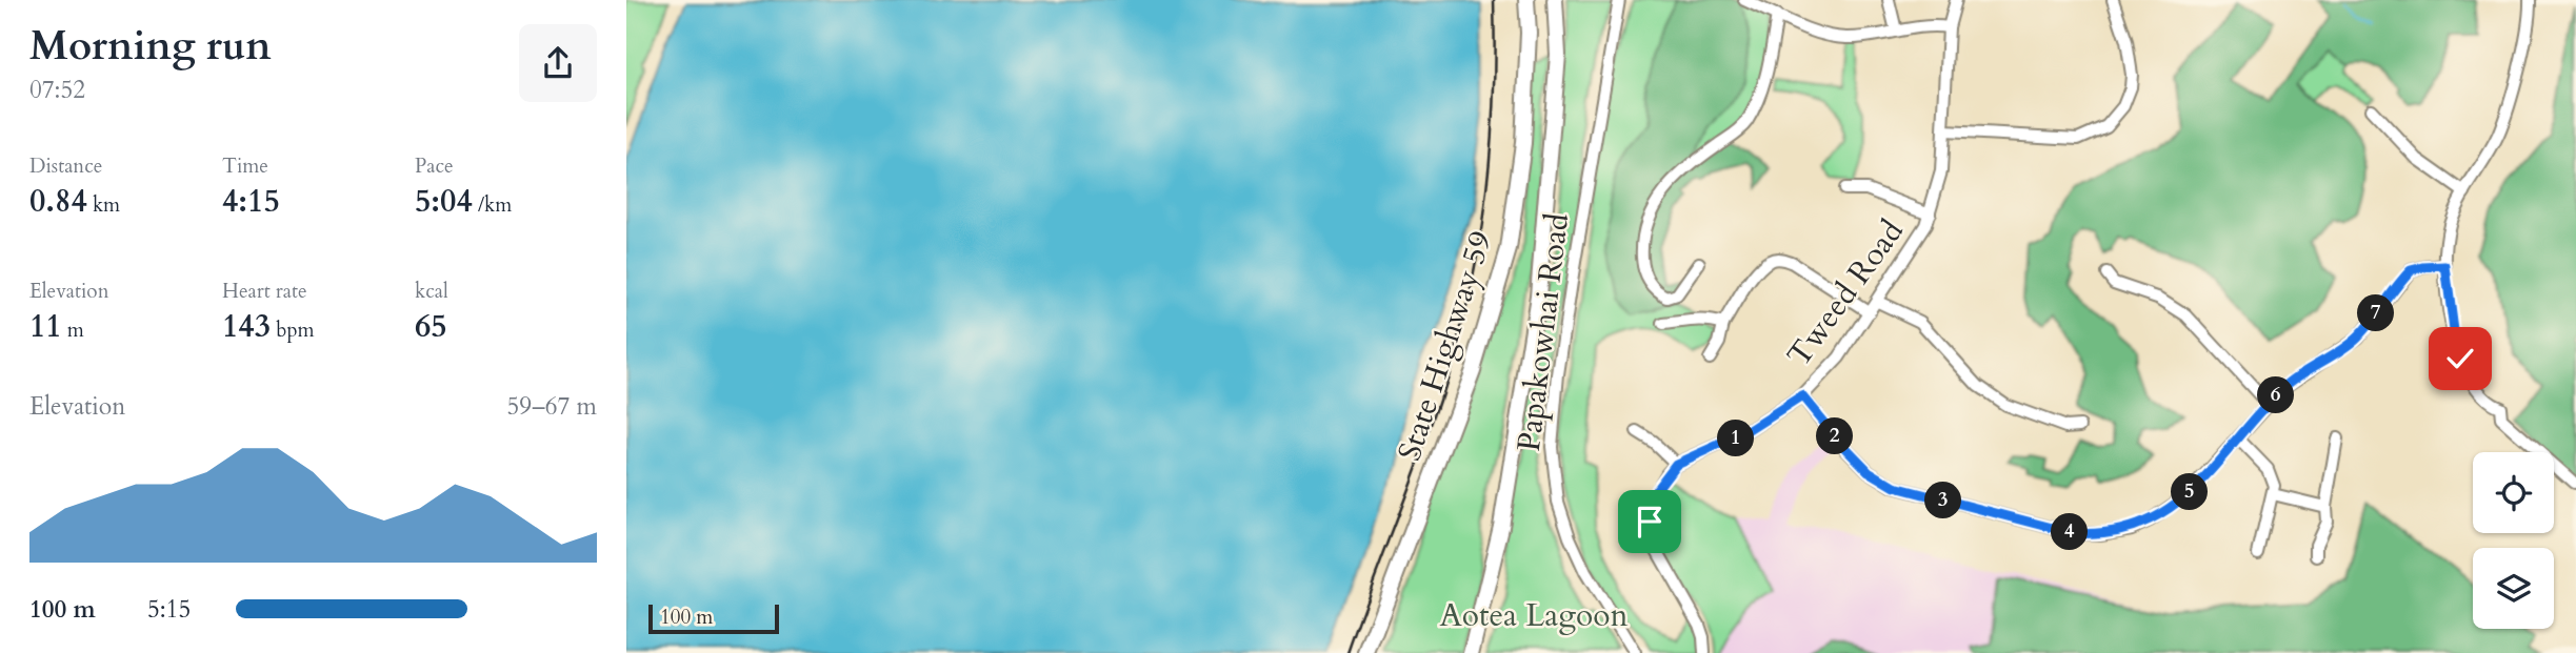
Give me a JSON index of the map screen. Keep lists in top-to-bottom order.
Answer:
{
  "streets": {
    "main road": ["State Highway 59"],
    "street": ["Tweed Road", "Papakowhai Road"]
  },
  "parks": ["Aotea Lagoon"],
  "scale_bar": "100 m",
  "page": {
    "heading": ["Morning run", "07:52"],
    "stats": [
      ["Distance", "0.84 km"],
      ["Time", "4:15"],
      ["Pace", "5:04 /km"],
      ["Elevation", "11 m"],
      ["Heart rate", "143 bpm"],
      ["kcal", "65"]
    ],
    "pins": [
      "7",
      "6",
      "2",
      "1",
      "5",
      "3",
      "4"
    ],
    "chart": ["Elevation", "59–67 m"],
    "list": [
      {
        "name": "100 m",
        "note": "5:15"
      }
    ],
    "scale": "100 m"
  }
}
